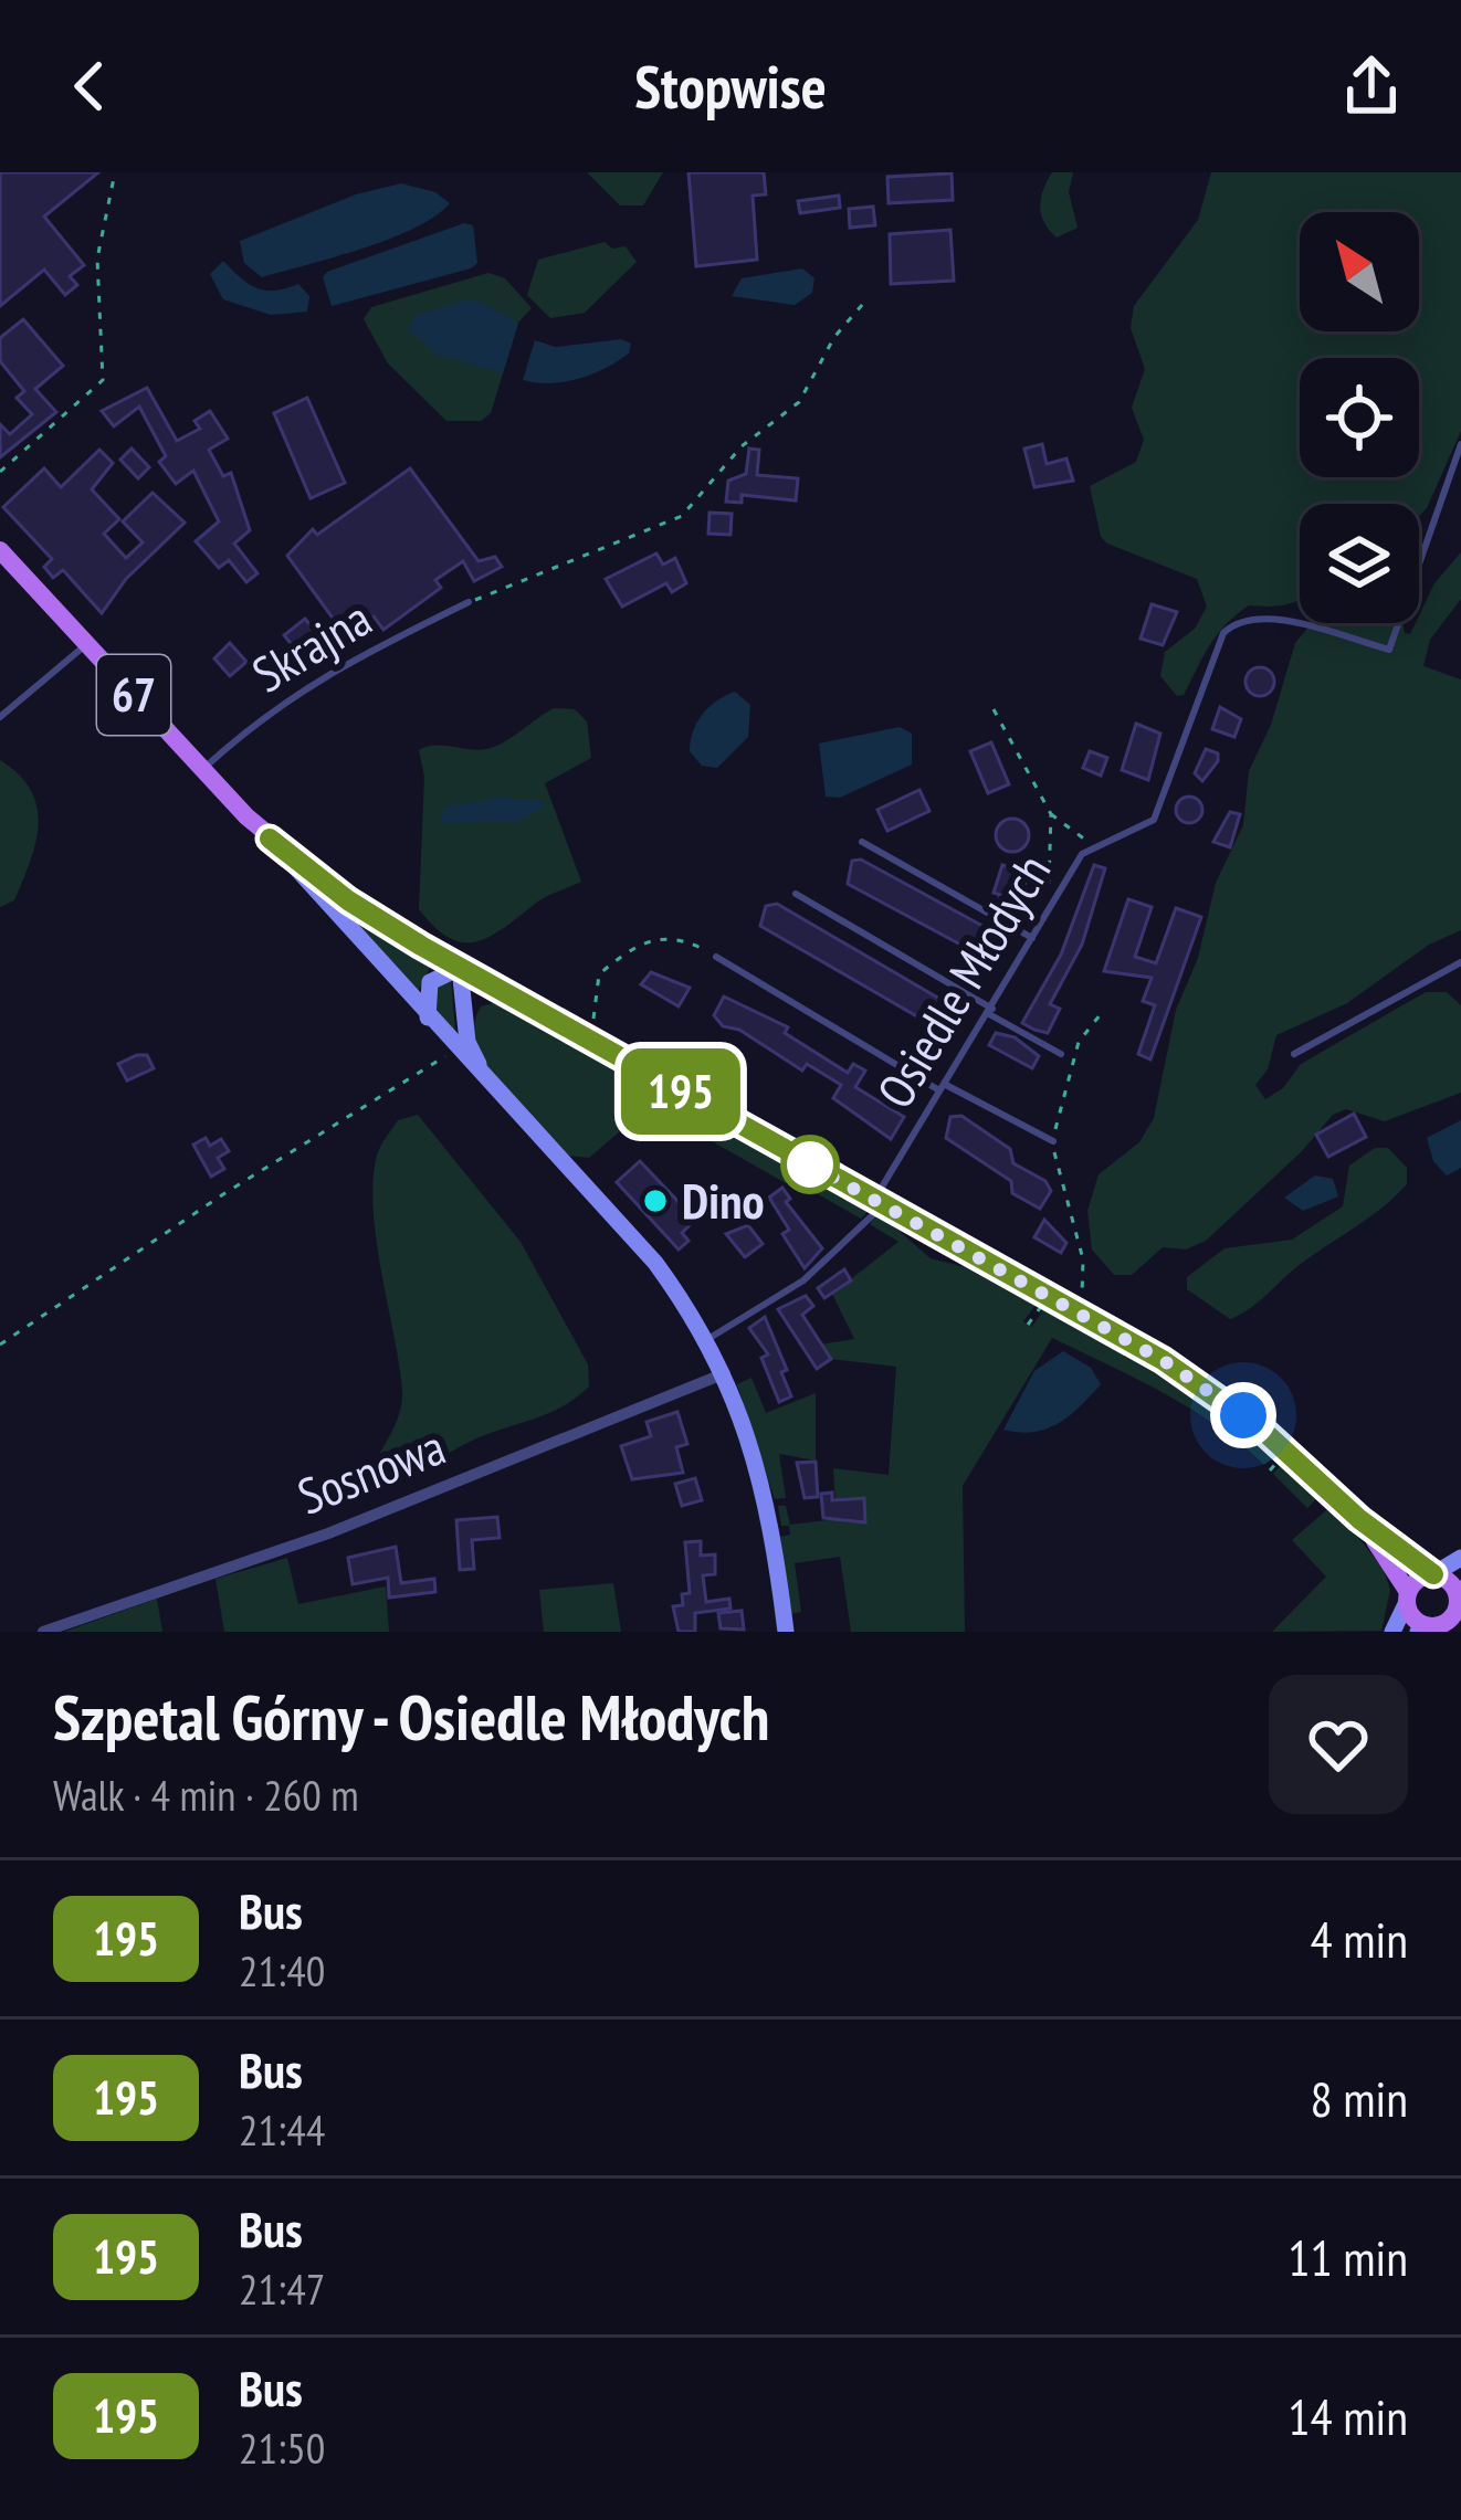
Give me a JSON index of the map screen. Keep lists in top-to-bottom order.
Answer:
{
  "streets": {
    "main road": ["67"],
    "street": ["Sosnowa"],
    "lane": ["Skrajna", "Osiedle Młodych"]
  },
  "crossings": [
    ["Skrajna", "67"],
    ["67", "Osiedle Młodych"]
  ],
  "places": ["Dino"],
  "lines": ["bus line 195"],
  "north": "top left",
  "page": {
    "header": "Stopwise",
    "on_map": "195",
    "heading": ["Szpetal Górny - Osiedle Młodych", "Walk · 4 min · 260 m"],
    "list": [
      {
        "mark": "195",
        "name": "Bus",
        "note": "21:40",
        "value": "4 min"
      },
      {
        "mark": "195",
        "name": "Bus",
        "note": "21:44",
        "value": "8 min"
      },
      {
        "mark": "195",
        "name": "Bus",
        "note": "21:47",
        "value": "11 min"
      },
      {
        "mark": "195",
        "name": "Bus",
        "note": "21:50",
        "value": "14 min"
      }
    ]
  }
}
